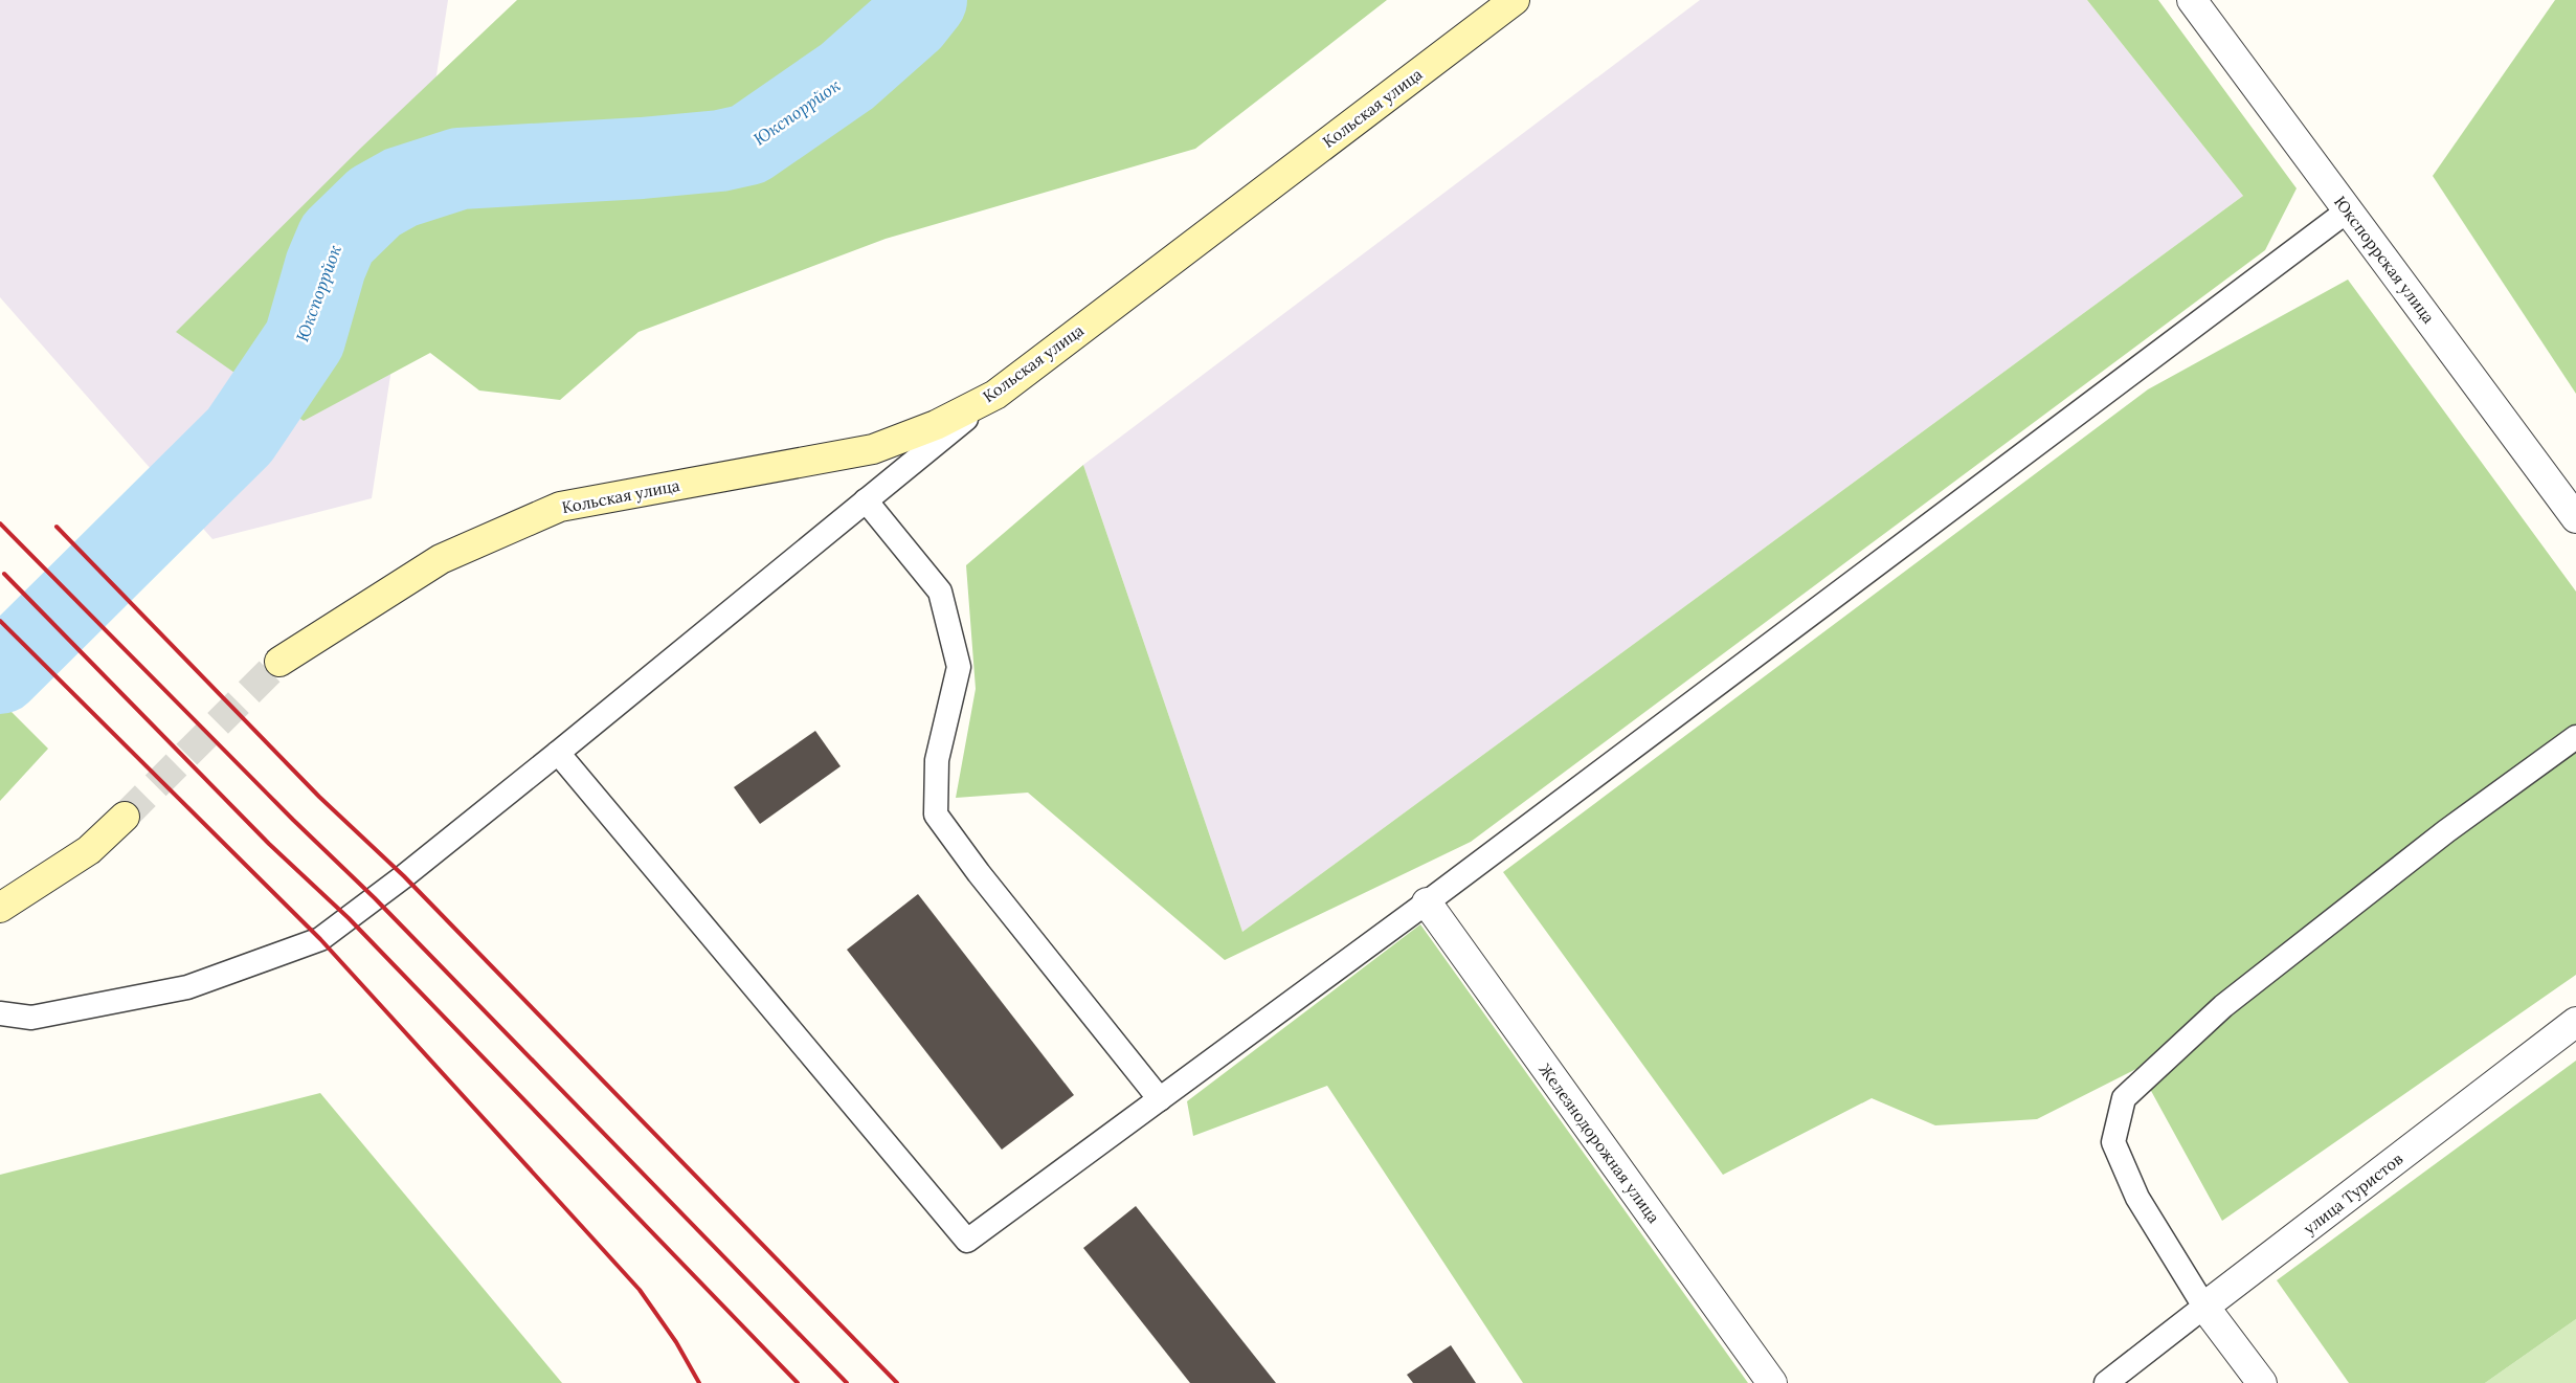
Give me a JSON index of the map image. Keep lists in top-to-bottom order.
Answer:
{
  "streets": {
    "street": [
      "Кольская улица",
      "Юкспоррская улица",
      "Железнодорожная улица",
      "улица Туристов"
    ]
  },
  "water": ["Юкспоррйок"]
}
